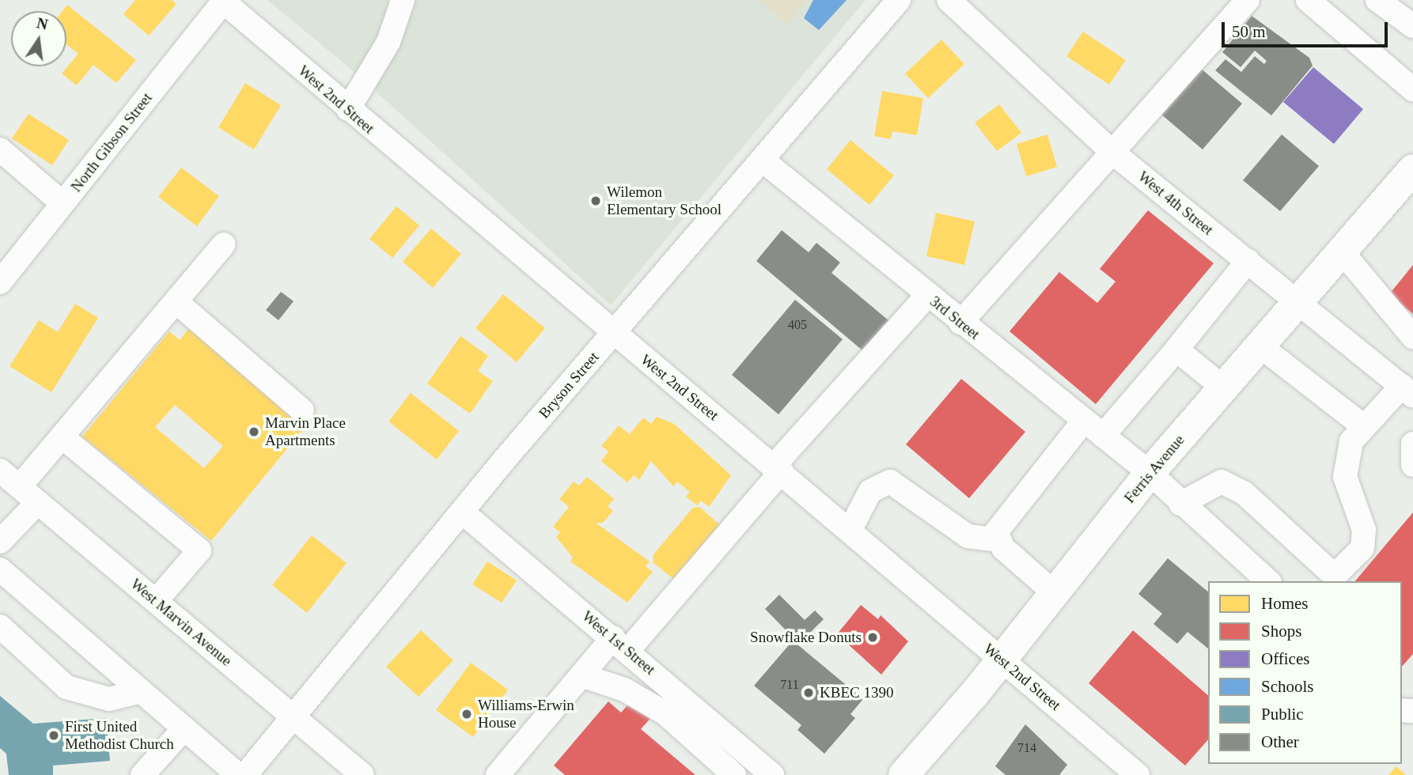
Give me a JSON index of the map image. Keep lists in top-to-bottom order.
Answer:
{
  "streets": {
    "main road": ["Ferris Avenue"],
    "street": [
      "West 2nd Street",
      "North Gibson Street",
      "West 4th Street",
      "3rd Street",
      "Bryson Street",
      "West Marvin Avenue",
      "West 1st Street"
    ]
  },
  "crossings": [
    ["West 2nd Street", "North Gibson Street"],
    ["West 2nd Street", "Bryson Street"],
    ["West 2nd Street", "Ferris Avenue"],
    ["West 4th Street", "Ferris Avenue"],
    ["3rd Street", "Bryson Street"],
    ["3rd Street", "Ferris Avenue"],
    ["Bryson Street", "West Marvin Avenue"],
    ["Bryson Street", "West 1st Street"]
  ],
  "places": [
    "Wilemon Elementary School",
    "Marvin Place Apartments",
    "Snowflake Donuts",
    "KBEC 1390",
    "Williams-Erwin House",
    "First United Methodist Church"
  ],
  "house_numbers": ["405", "711", "714"],
  "legend": [
    "Homes",
    "Shops",
    "Offices",
    "Schools",
    "Public",
    "Other"
  ],
  "scale_bar": "50 m",
  "north": "top"
}
